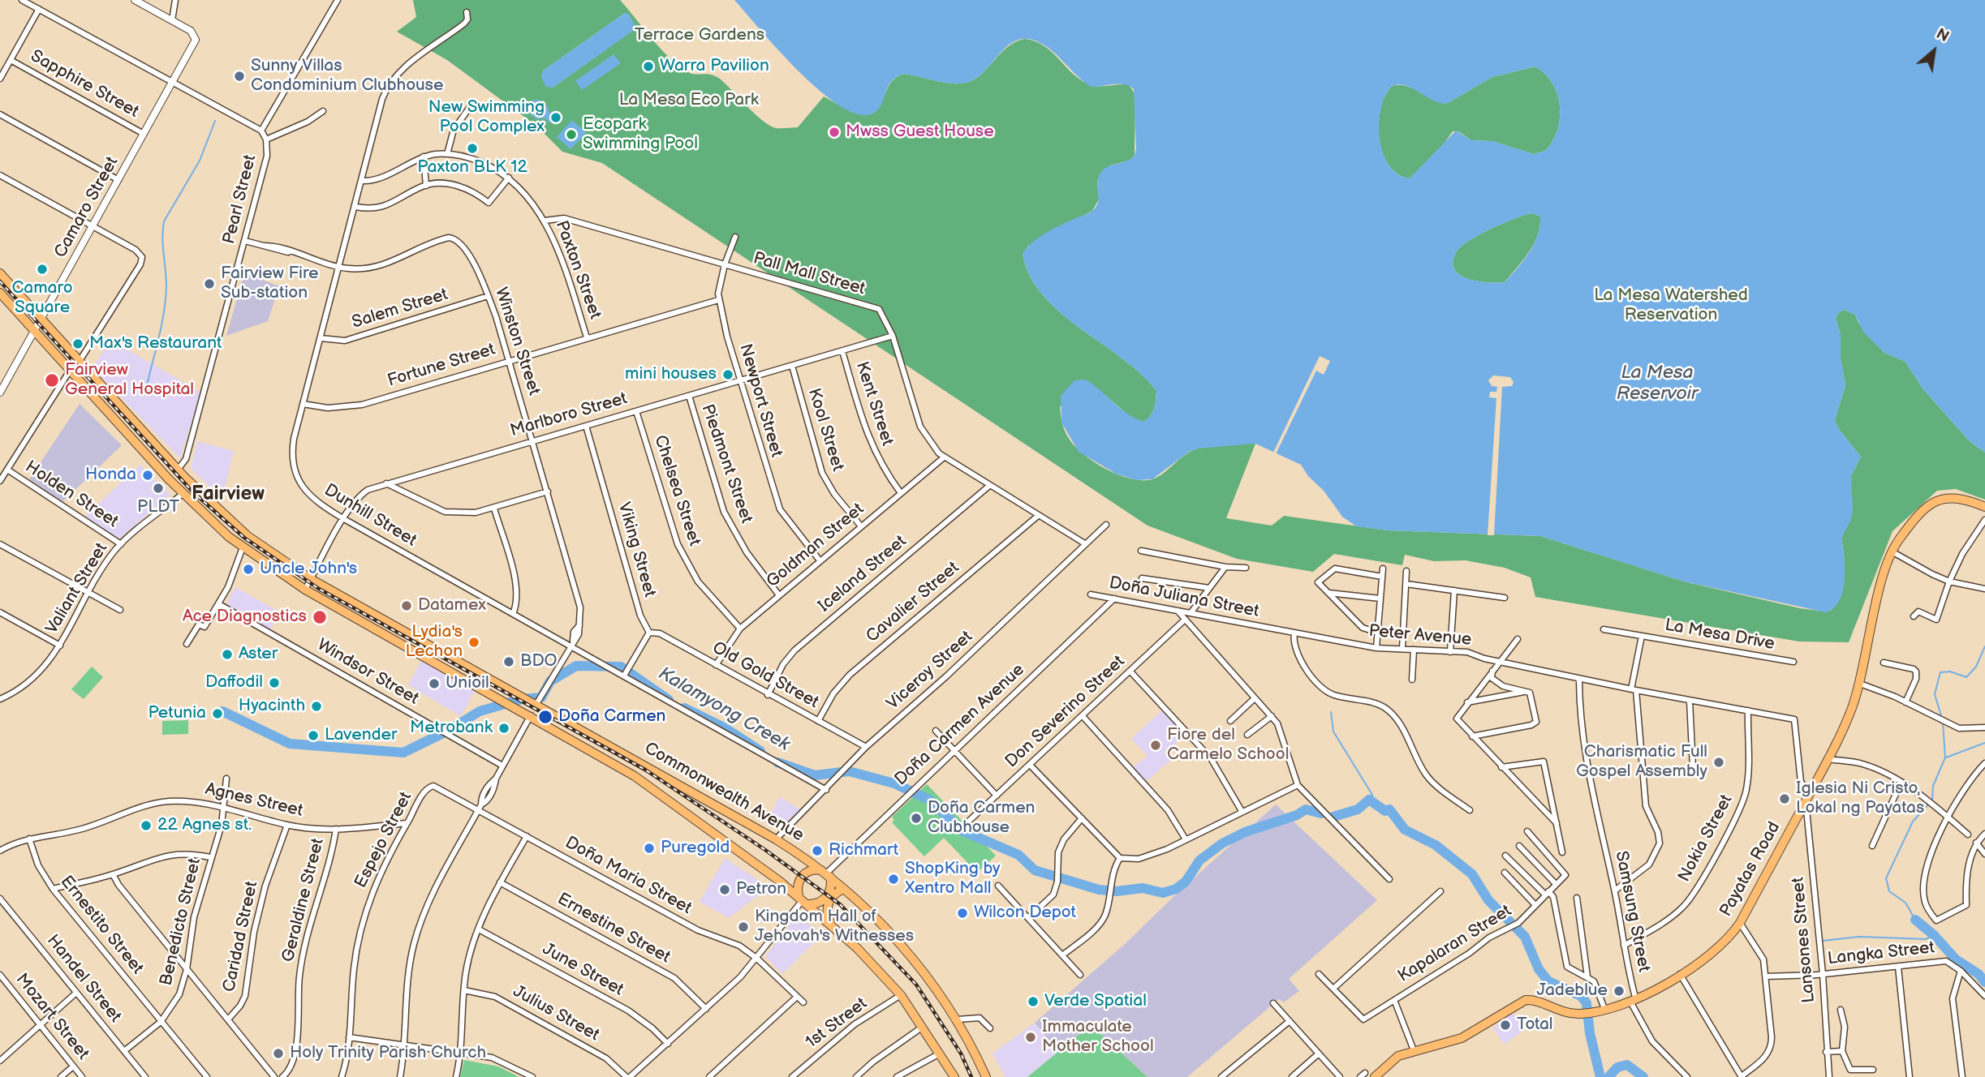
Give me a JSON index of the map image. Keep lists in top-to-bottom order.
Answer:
{
  "streets": {
    "main road": ["Commonwealth Avenue", "Payatas Road"],
    "street": [
      "Sapphire Street",
      "Pearl Street",
      "Camaro Street",
      "Paxton Street",
      "Pall Mall Street",
      "Salem Street",
      "Winston Street",
      "Fortune Street",
      "Newport Street",
      "Kent Street",
      "Marlboro Street",
      "Kool Street",
      "Piedmont Street",
      "Chelsea Street",
      "Holden Street",
      "Dunhill Street",
      "Goldman Street",
      "Viking Street",
      "Iceland Street",
      "Valiant Street",
      "Doña Juliana Street",
      "Cavalier Street",
      "La Mesa Drive",
      "Peter Avenue",
      "Viceroy Street",
      "Windsor Street",
      "Old Gold Street",
      "Don Severino Street",
      "Doña Carmen Avenue",
      "Agnes Street",
      "Nokia Street",
      "Espejo Street",
      "Doña Maria Street",
      "Geraldine Street",
      "Samsung Street",
      "Benedicto Street",
      "Ernestito Street",
      "Ernestine Street",
      "Caridad Street",
      "Lansones Street",
      "Kapalaran Street",
      "Langka Street",
      "June Street",
      "Handel Street",
      "Julius Street",
      "Mozart Street",
      "1st Street"
    ]
  },
  "crossings": [
    ["Sapphire Street", "Camaro Street"],
    ["Pearl Street", "Winston Street"],
    ["Pearl Street", "Commonwealth Avenue"],
    ["Camaro Street", "Commonwealth Avenue"],
    ["Paxton Street", "Pall Mall Street"],
    ["Paxton Street", "Fortune Street"],
    ["Paxton Street", "Dunhill Street"],
    ["Pall Mall Street", "Newport Street"],
    ["Pall Mall Street", "Marlboro Street"],
    ["Pall Mall Street", "Goldman Street"],
    ["Pall Mall Street", "Iceland Street"],
    ["Pall Mall Street", "Cavalier Street"],
    ["Pall Mall Street", "Viceroy Street"],
    ["Salem Street", "Winston Street"],
    ["Salem Street", "Dunhill Street"],
    ["Winston Street", "Fortune Street"],
    ["Winston Street", "Marlboro Street"],
    ["Winston Street", "Dunhill Street"],
    ["Winston Street", "Commonwealth Avenue"],
    ["Fortune Street", "Newport Street"],
    ["Fortune Street", "Dunhill Street"],
    ["Newport Street", "Marlboro Street"],
    ["Newport Street", "Goldman Street"],
    ["Kent Street", "Marlboro Street"],
    ["Kent Street", "Goldman Street"],
    ["Marlboro Street", "Kool Street"],
    ["Marlboro Street", "Piedmont Street"],
    ["Marlboro Street", "Chelsea Street"],
    ["Marlboro Street", "Dunhill Street"],
    ["Marlboro Street", "Viking Street"],
    ["Marlboro Street", "Commonwealth Avenue"],
    ["Kool Street", "Goldman Street"],
    ["Piedmont Street", "Goldman Street"],
    ["Chelsea Street", "Goldman Street"],
    ["Holden Street", "Valiant Street"],
    ["Dunhill Street", "Viceroy Street"],
    ["Goldman Street", "Old Gold Street"],
    ["Viking Street", "Old Gold Street"],
    ["Iceland Street", "Old Gold Street"],
    ["Valiant Street", "Commonwealth Avenue"],
    ["Doña Juliana Street", "Peter Avenue"],
    ["Doña Juliana Street", "Doña Carmen Avenue"],
    ["Cavalier Street", "Old Gold Street"],
    ["La Mesa Drive", "Peter Avenue"],
    ["La Mesa Drive", "Samsung Street"],
    ["Peter Avenue", "Nokia Street"],
    ["Peter Avenue", "Samsung Street"],
    ["Peter Avenue", "Lansones Street"],
    ["Viceroy Street", "Old Gold Street"],
    ["Viceroy Street", "Commonwealth Avenue"],
    ["Doña Carmen Avenue", "Commonwealth Avenue"],
    ["Commonwealth Avenue", "1st Street"],
    ["Agnes Street", "Espejo Street"],
    ["Agnes Street", "Geraldine Street"],
    ["Agnes Street", "Benedicto Street"],
    ["Agnes Street", "Ernestito Street"],
    ["Agnes Street", "Caridad Street"],
    ["Nokia Street", "Samsung Street"],
    ["Nokia Street", "Lansones Street"],
    ["Espejo Street", "Doña Maria Street"],
    ["Payatas Road", "Samsung Street"],
    ["Payatas Road", "Lansones Street"],
    ["Payatas Road", "Kapalaran Street"],
    ["Benedicto Street", "Ernestito Street"],
    ["Benedicto Street", "Handel Street"],
    ["Lansones Street", "Langka Street"]
  ],
  "districts": ["Fairview"],
  "water": ["La Mesa Reservoir", "Kalamyong Creek"],
  "parks": ["Terrace Gardens", "La Mesa Eco Park", "La Mesa Watershed Reservation"],
  "places": [
    "Warra Pavilion",
    "Sunny Villas Condominium Clubhouse",
    "New Swimming Pool Complex",
    "Mwss Guest House",
    "Ecopark Swimming Pool",
    "Paxton BLK 12",
    "Camaro Square",
    "Fairview Fire Sub-station",
    "Max's Restaurant",
    "mini houses",
    "Fairview General Hospital",
    "Honda",
    "PLDT",
    "Uncle John's",
    "Datamex",
    "Ace Diagnostics",
    "Lydia's Lechon",
    "Aster",
    "BDO",
    "Daffodil",
    "Unioil",
    "Hyacinth",
    "Petunia",
    "Doña Carmen",
    "Metrobank",
    "Lavender",
    "Fiore del Carmelo School",
    "Charismatic Full Gospel Assembly",
    "Iglesia Ni Cristo, Lokal ng Payatas",
    "Doña Carmen Clubhouse",
    "22 Agnes st.",
    "Puregold",
    "Richmart",
    "ShopKing by Xentro Mall",
    "Petron",
    "Wilcon Depot",
    "Kingdom Hall of Jehovah's Witnesses",
    "Jadeblue",
    "Verde Spatial",
    "Total",
    "Immaculate Mother School",
    "Holy Trinity Parish Church"
  ],
  "north": "top right"
}
